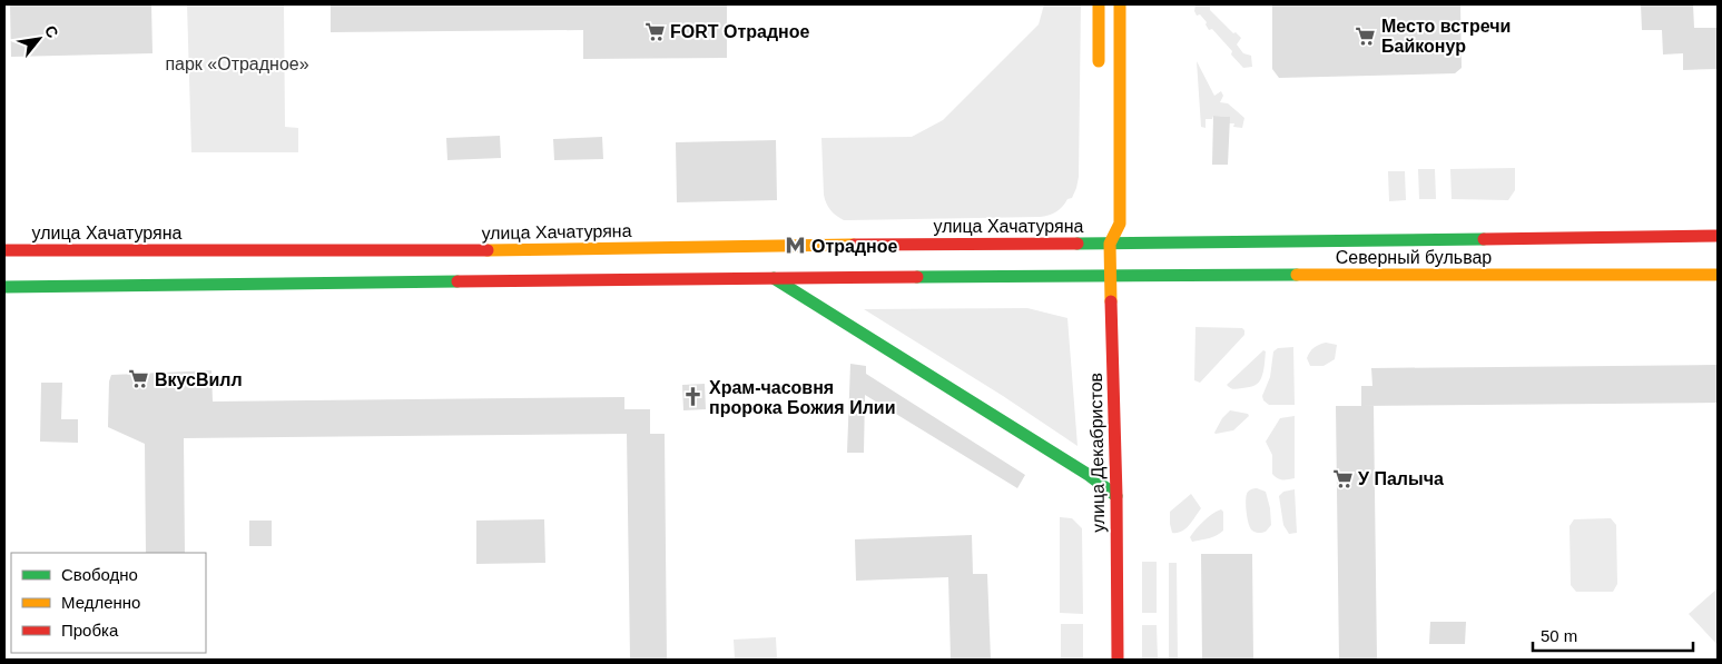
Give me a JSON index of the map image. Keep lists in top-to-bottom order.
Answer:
{
  "streets": {
    "main road": ["улица Хачатуряна", "Северный бульвар", "улица Декабристов"]
  },
  "crossings": [
    ["улица Хачатуряна", "Северный бульвар"],
    ["улица Хачатуряна", "улица Декабристов"],
    ["Северный бульвар", "улица Декабристов"]
  ],
  "parks": ["парк «Отрадное»"],
  "places": {
    "supermarket": [
      "FORT Отрадное",
      "Место встречи Байконур",
      "ВкусВилл",
      "У Палыча"
    ],
    "metro station": ["Отрадное"],
    "church": ["Храм-часовня пророка Божия Илии"]
  },
  "legend": ["Свободно", "Медленно", "Пробка"],
  "scale_bar": "50 m",
  "north": "top right"
}
